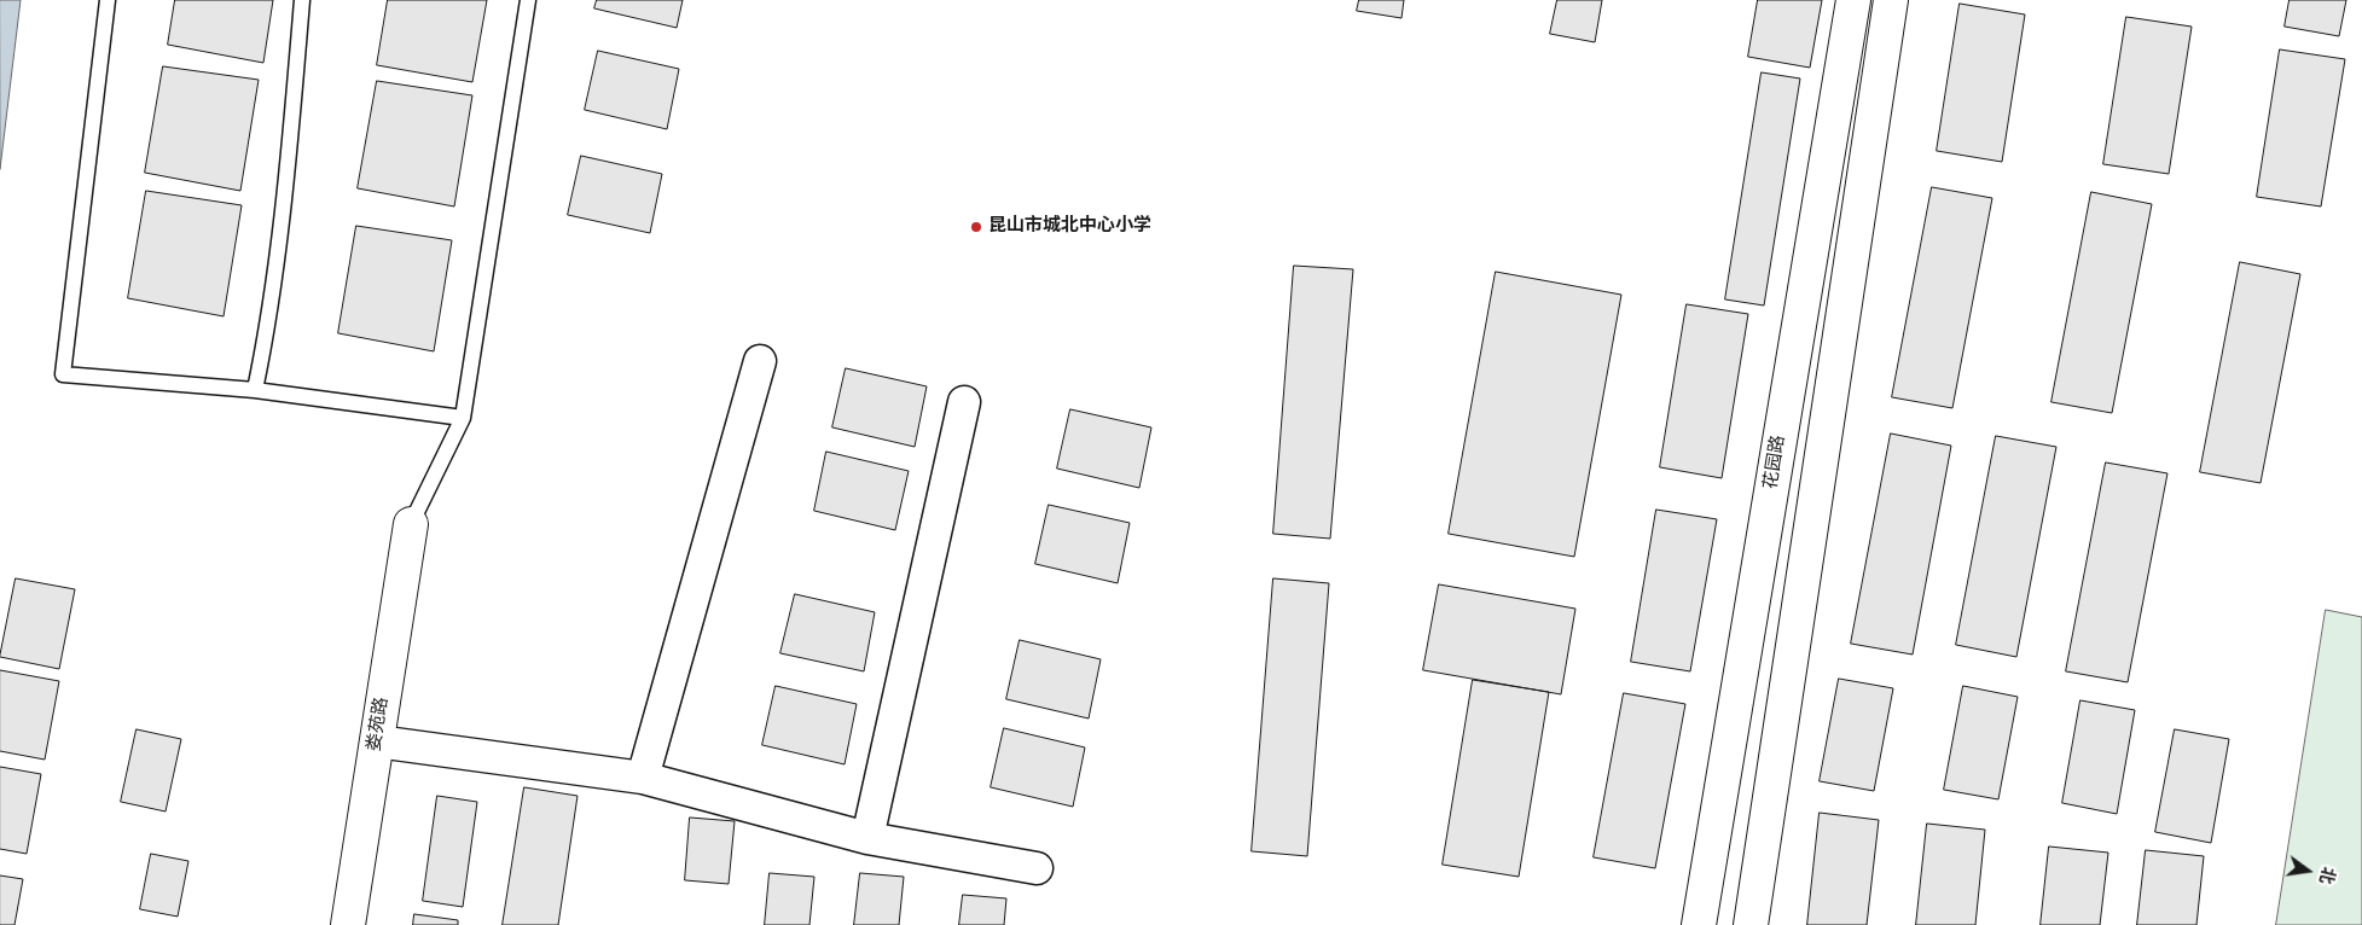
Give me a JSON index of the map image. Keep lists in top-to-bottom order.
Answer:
{
  "streets": {
    "main road": ["花园路", "娄苑路"]
  },
  "places": ["昆山市城北中心小学"],
  "north": "right"
}
